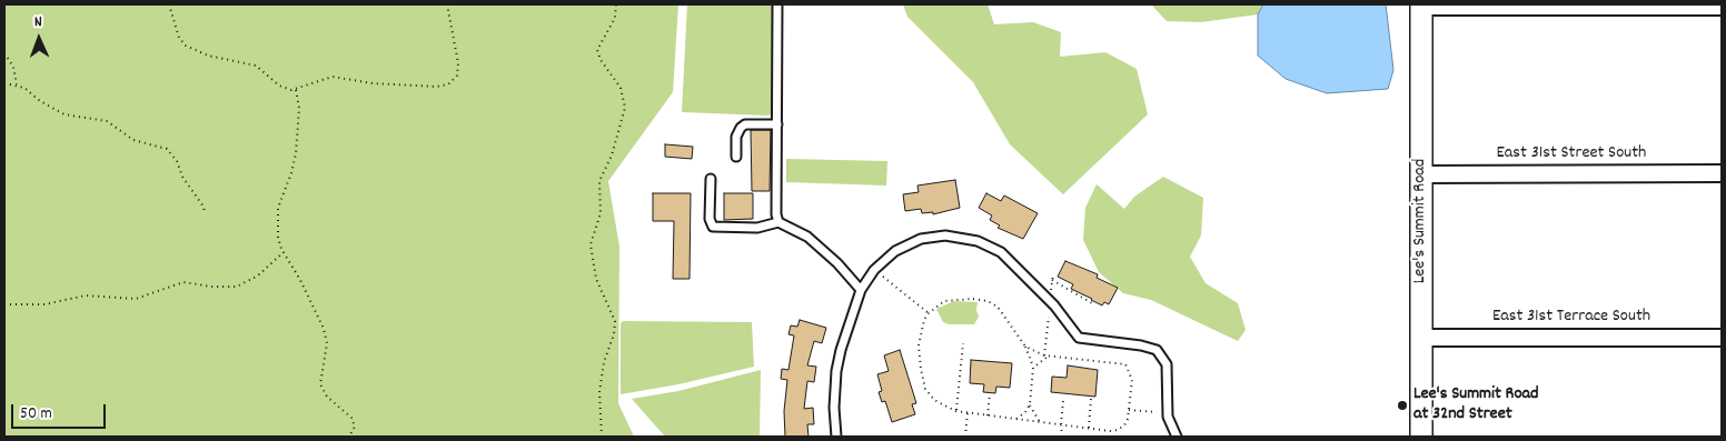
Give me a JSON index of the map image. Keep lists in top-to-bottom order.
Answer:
{
  "streets": {
    "main road": ["Lee's Summit Road"],
    "street": ["East 31st Street South", "East 31st Terrace South"]
  },
  "crossings": [
    ["East 31st Street South", "Lee's Summit Road"],
    ["Lee's Summit Road", "East 31st Terrace South"]
  ],
  "places": ["Lee's Summit Road at 32nd Street"],
  "scale_bar": "50 m",
  "north": "top"
}
